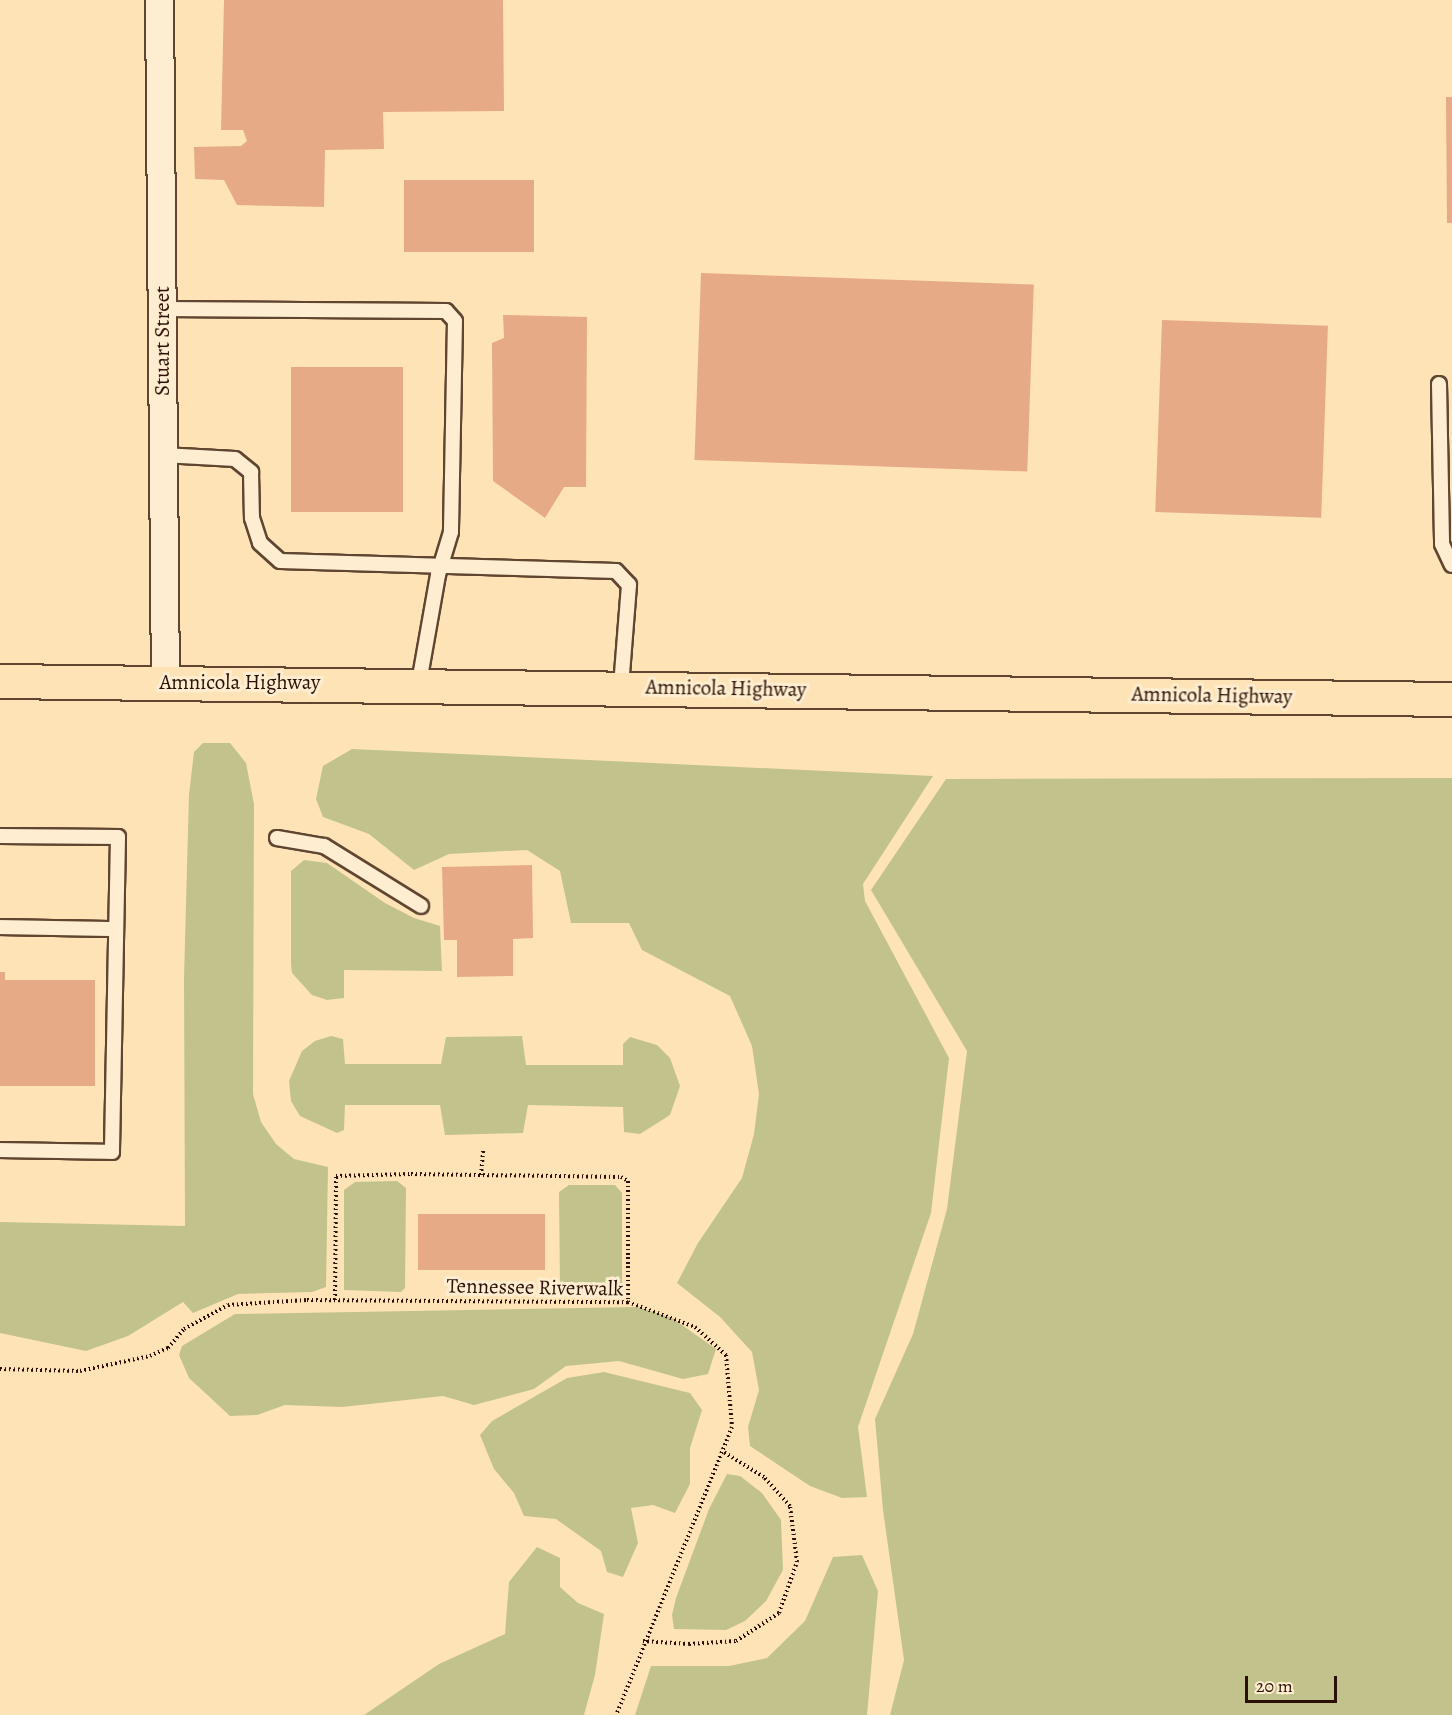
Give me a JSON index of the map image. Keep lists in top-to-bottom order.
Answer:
{
  "streets": {
    "main road": ["Amnicola Highway"],
    "street": ["Stuart Street"],
    "path": ["Tennessee Riverwalk"]
  },
  "crossings": [
    ["Stuart Street", "Amnicola Highway"]
  ],
  "scale_bar": "20 m"
}
